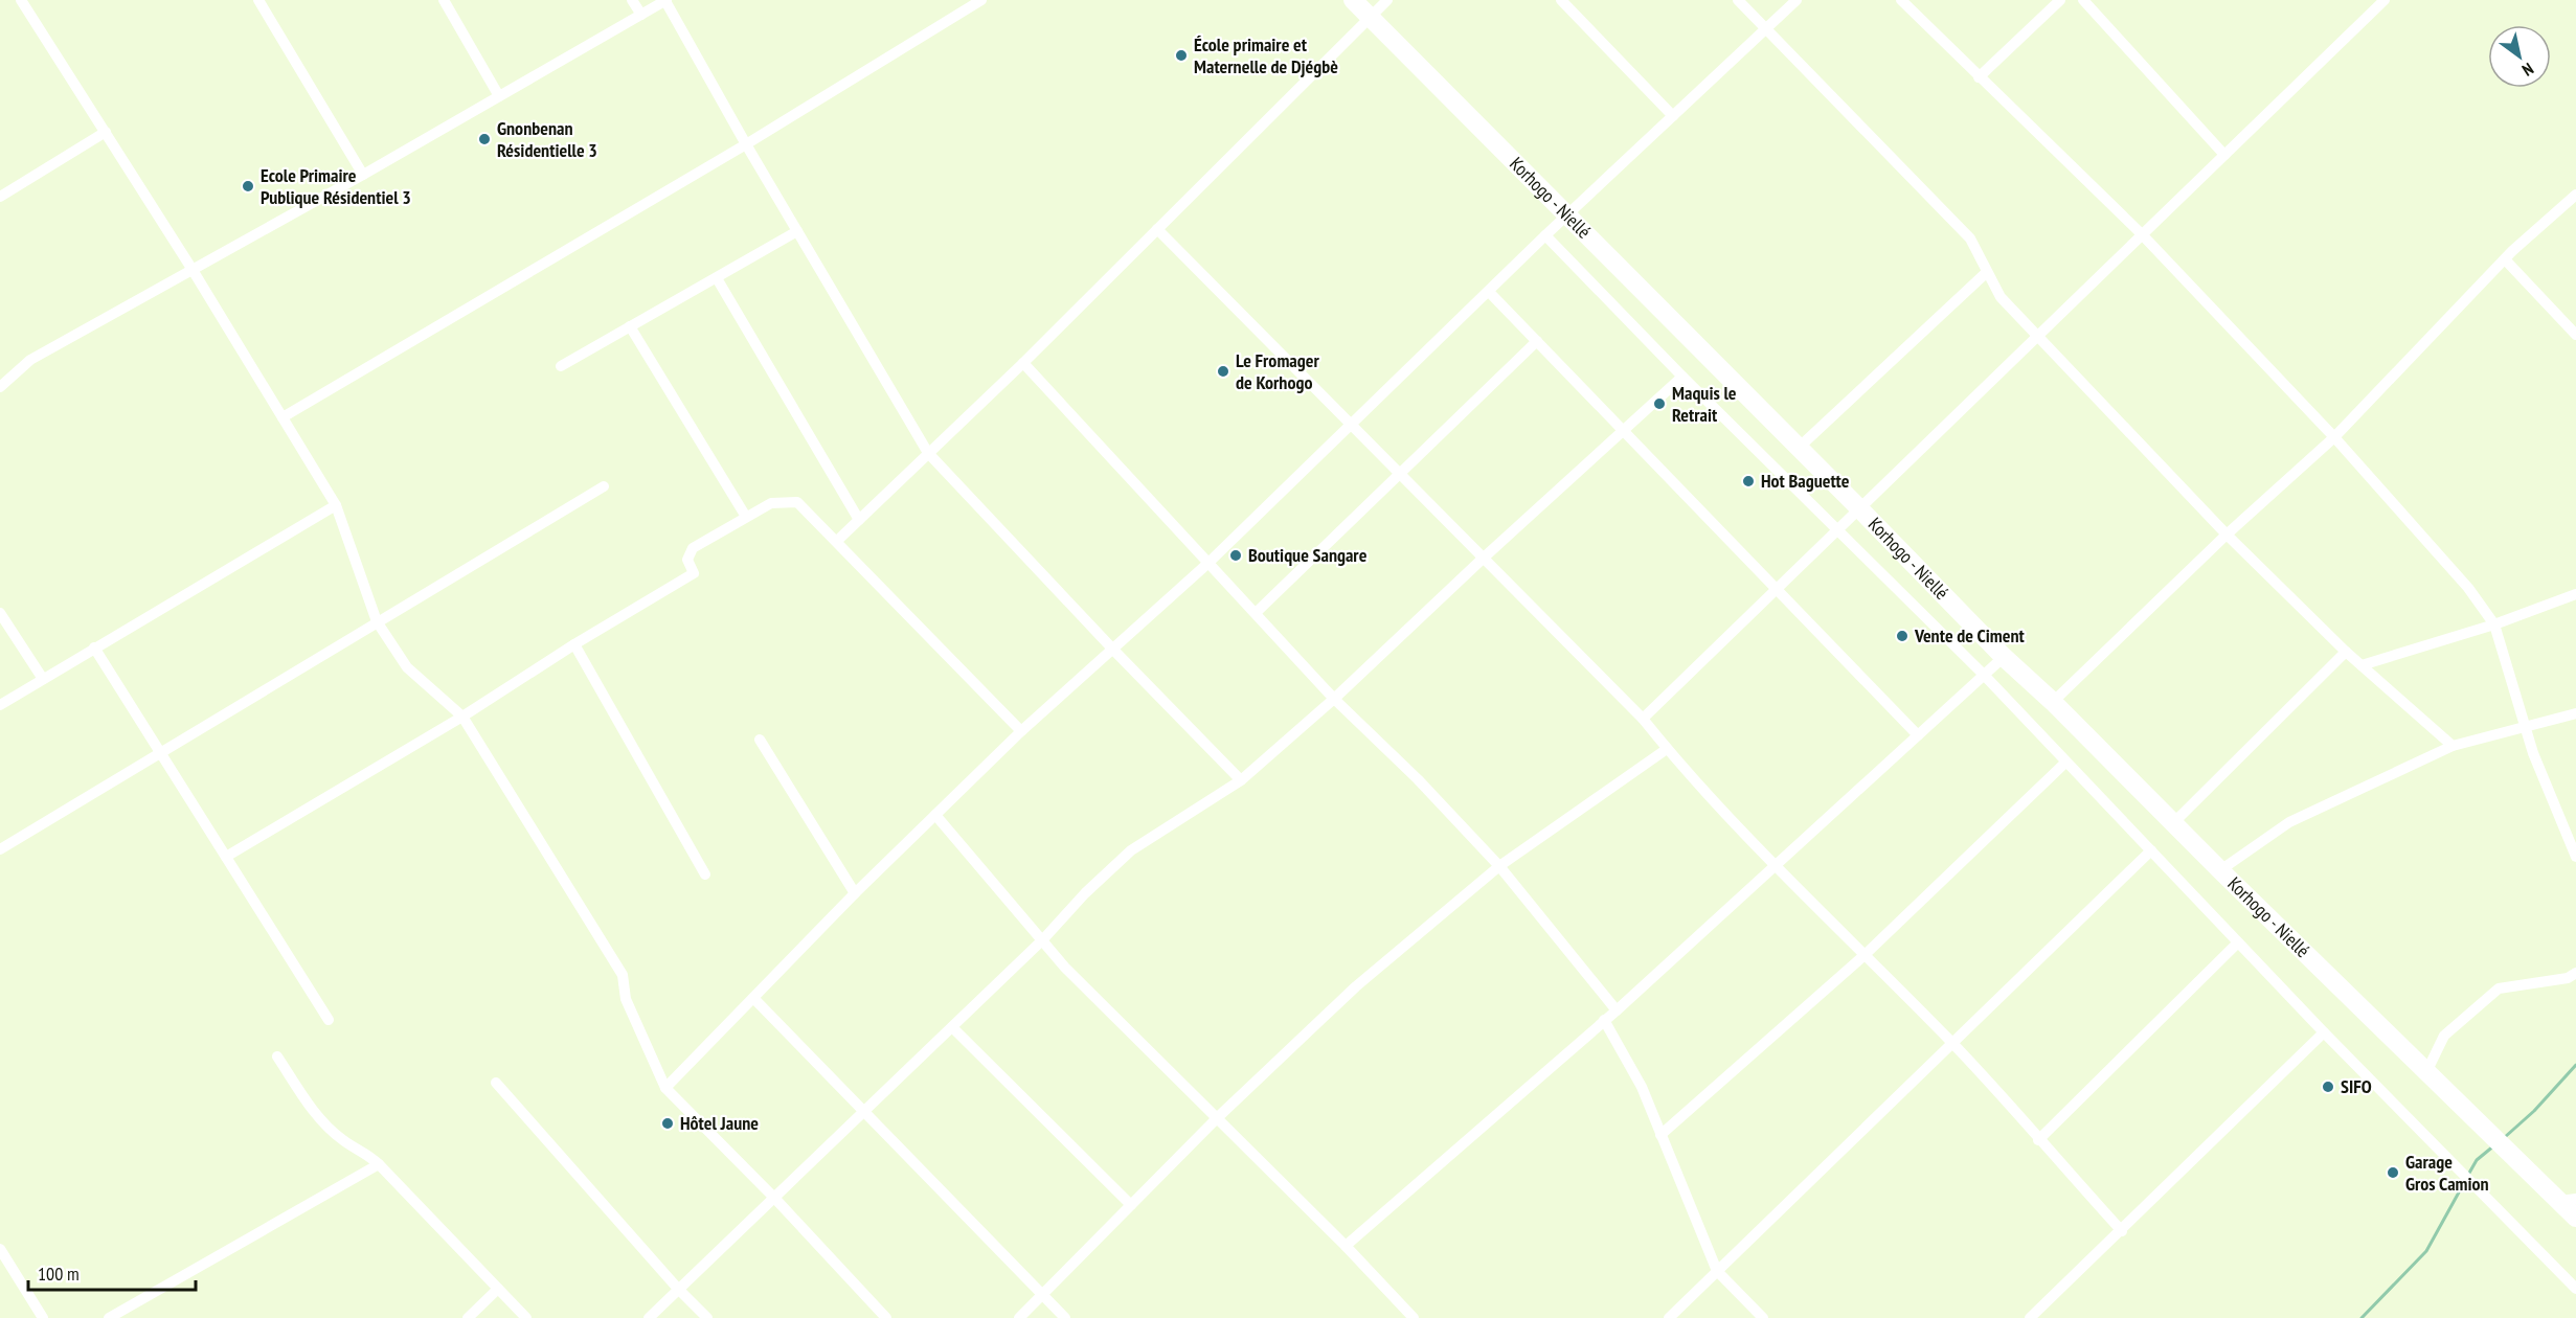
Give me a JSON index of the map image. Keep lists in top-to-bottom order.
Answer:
{
  "streets": {
    "main road": ["Korhogo - Niellé"]
  },
  "places": [
    "École primaire et Maternelle de Djégbè",
    "Gnonbenan Résidentielle 3",
    "Ecole Primaire Publique Résidentiel 3",
    "Le Fromager de Korhogo",
    "Maquis le Retrait",
    "Hot Baguette",
    "Boutique Sangare",
    "Vente de Ciment",
    "SIFO",
    "Hôtel Jaune",
    "Garage Gros Camion"
  ],
  "scale_bar": "100 m",
  "north": "bottom right"
}
